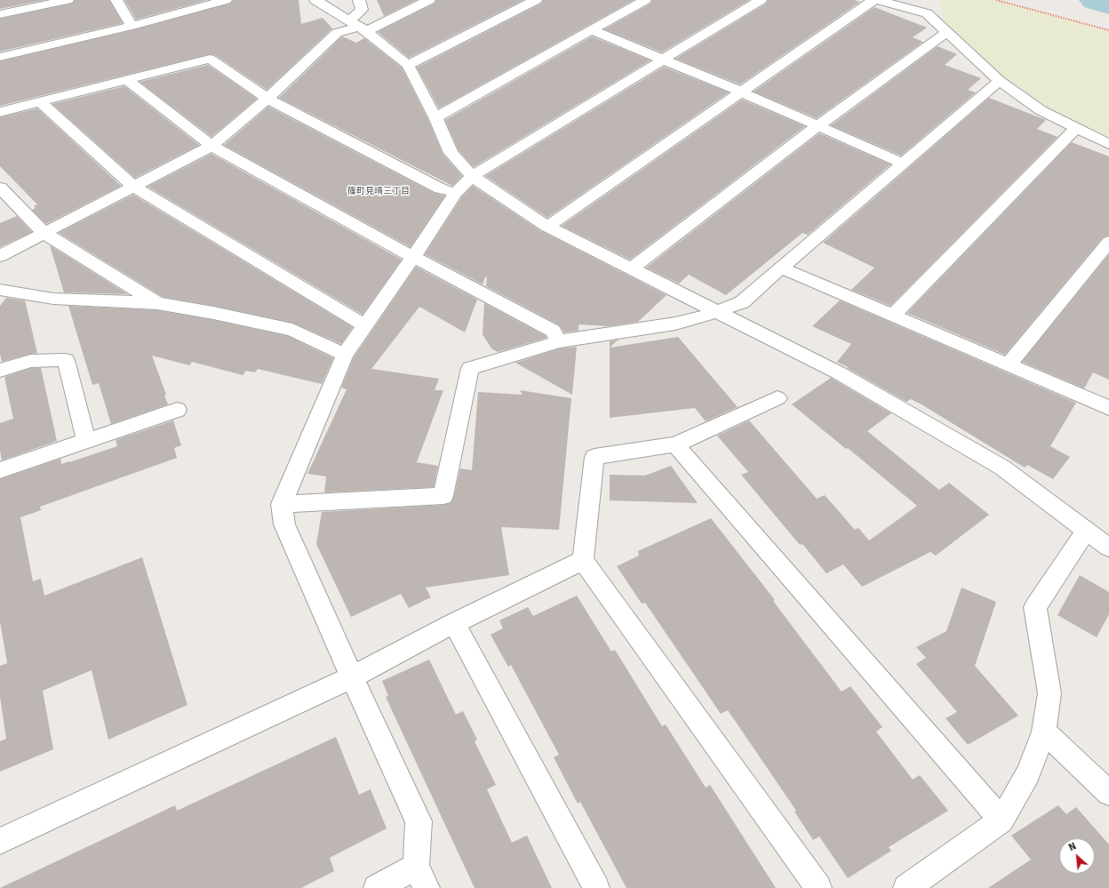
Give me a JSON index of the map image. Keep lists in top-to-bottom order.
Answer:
{
  "districts": ["篠町見晴三丁目"],
  "north": "top left"
}
